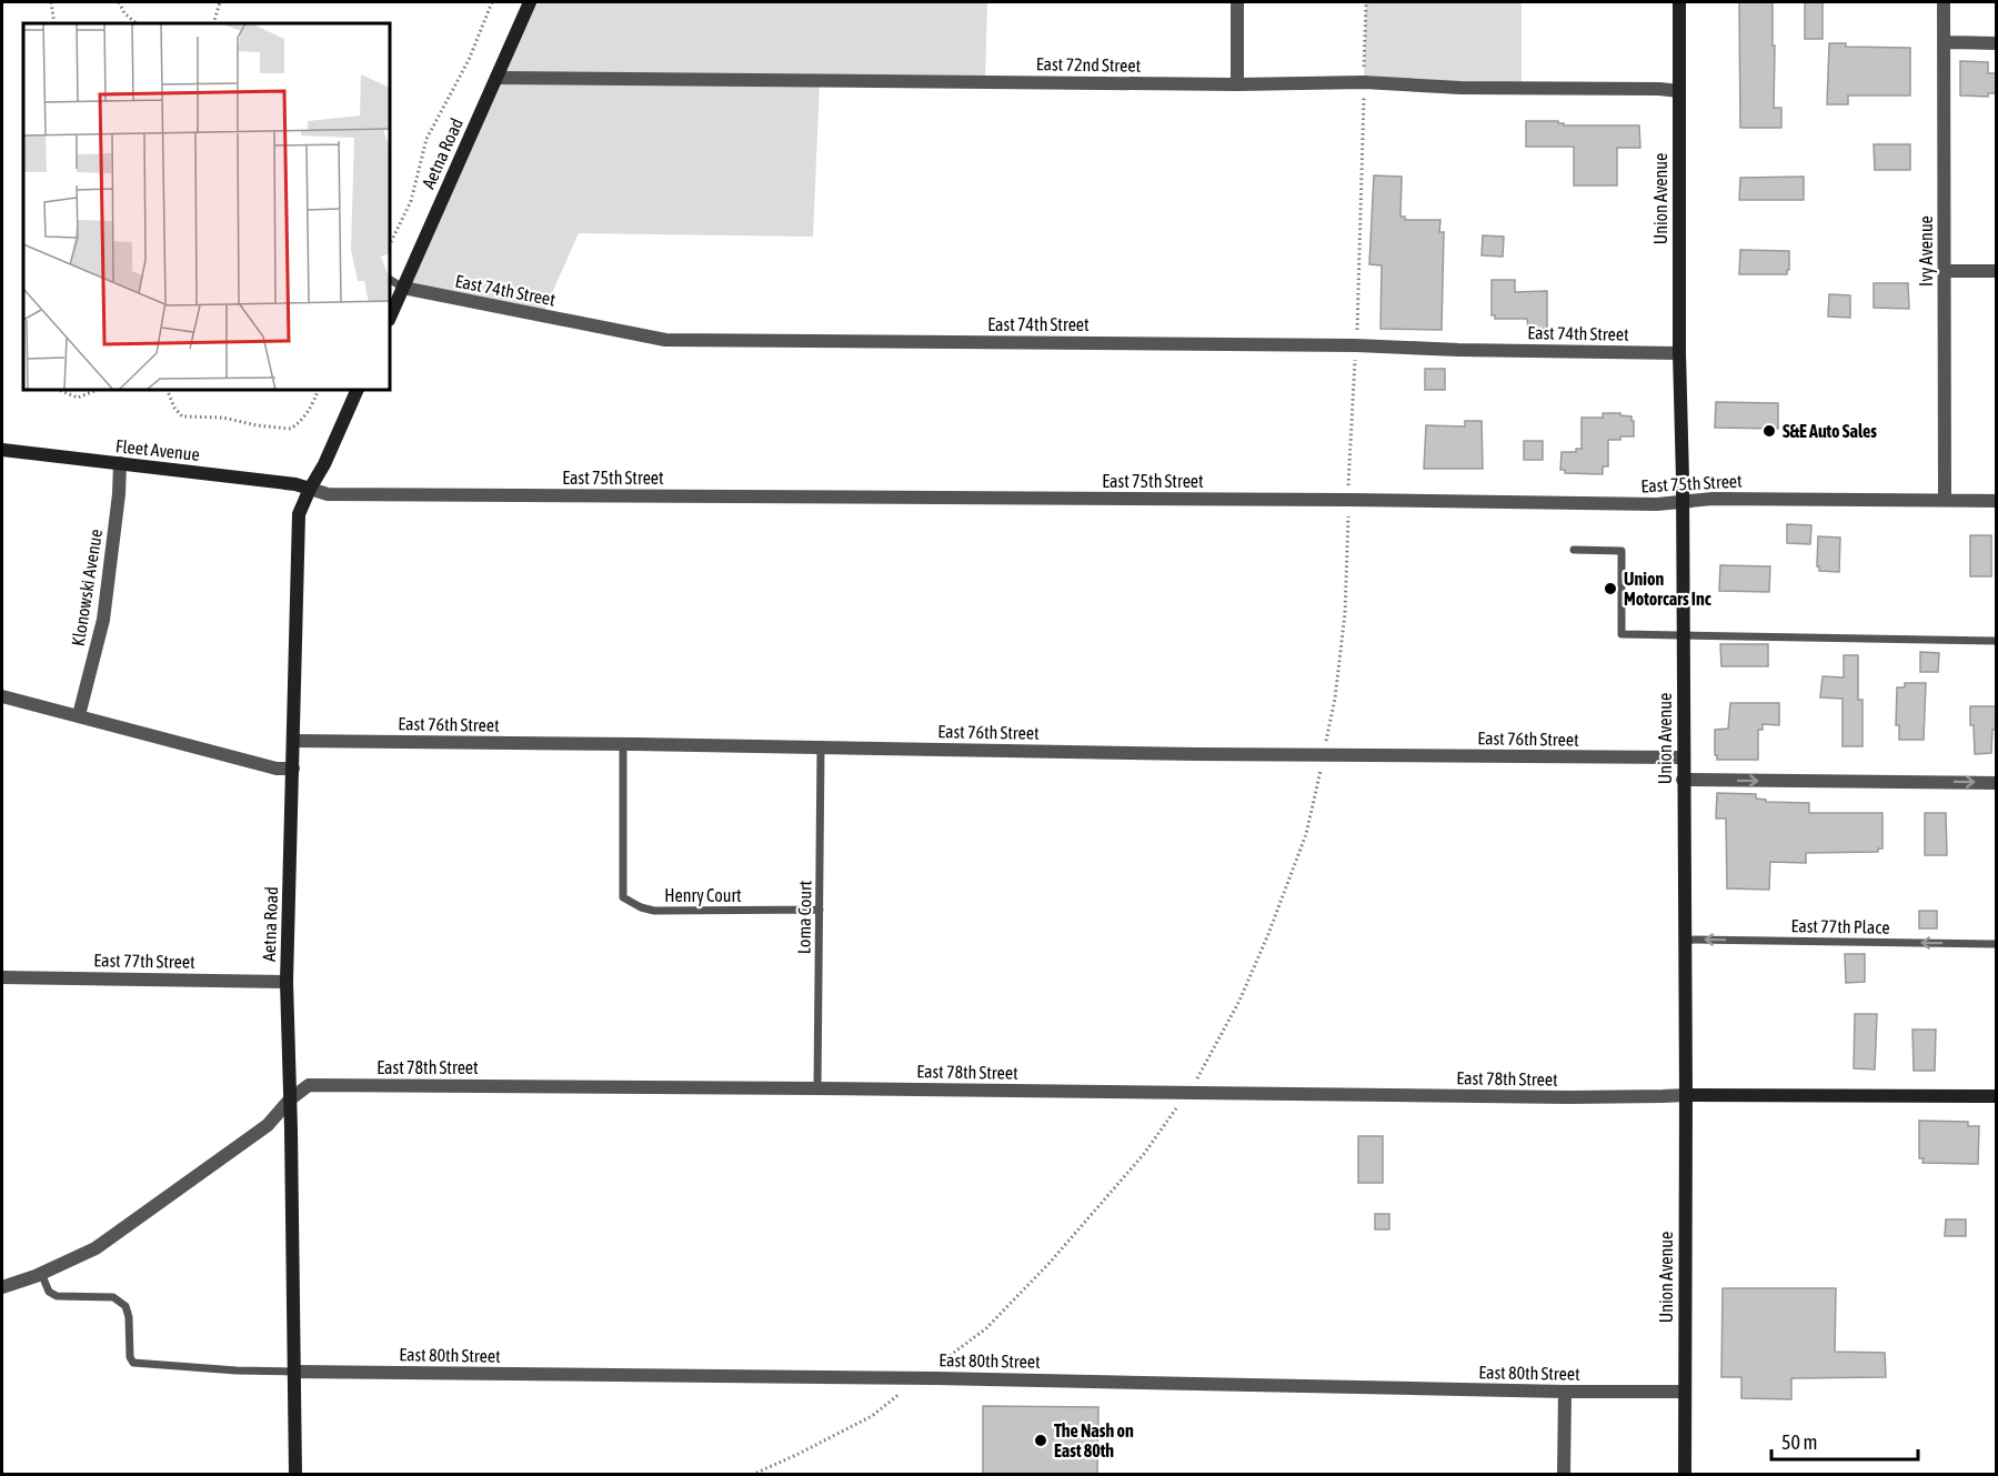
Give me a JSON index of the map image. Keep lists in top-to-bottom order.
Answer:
{
  "streets": {
    "main road": [
      "Aetna Road",
      "Union Avenue",
      "Fleet Avenue",
      "East 78th Street"
    ],
    "street": [
      "East 72nd Street",
      "Ivy Avenue",
      "East 74th Street",
      "East 75th Street",
      "Klonowski Avenue",
      "East 76th Street",
      "East 77th Street",
      "East 80th Street"
    ],
    "lane": ["Henry Court", "Loma Court", "East 77th Place"]
  },
  "crossings": [
    ["East 72nd Street", "Aetna Road"],
    ["East 72nd Street", "Union Avenue"],
    ["Aetna Road", "East 74th Street"],
    ["Aetna Road", "Fleet Avenue"],
    ["Aetna Road", "East 75th Street"],
    ["Aetna Road", "East 76th Street"],
    ["Aetna Road", "East 77th Street"],
    ["Aetna Road", "East 78th Street"],
    ["Aetna Road", "East 80th Street"],
    ["Union Avenue", "East 74th Street"],
    ["Union Avenue", "East 75th Street"],
    ["Union Avenue", "East 76th Street"],
    ["Union Avenue", "East 77th Place"],
    ["Union Avenue", "East 78th Street"],
    ["Union Avenue", "East 80th Street"],
    ["Ivy Avenue", "East 75th Street"],
    ["Fleet Avenue", "East 75th Street"],
    ["Fleet Avenue", "Klonowski Avenue"],
    ["East 76th Street", "Henry Court"],
    ["East 76th Street", "Loma Court"],
    ["Henry Court", "Loma Court"],
    ["Loma Court", "East 78th Street"]
  ],
  "one_way": ["East 77th Place"],
  "places": ["S&E Auto Sales", "Union Motorcars Inc", "The Nash on East 80th"],
  "scale_bar": "50 m"
}
